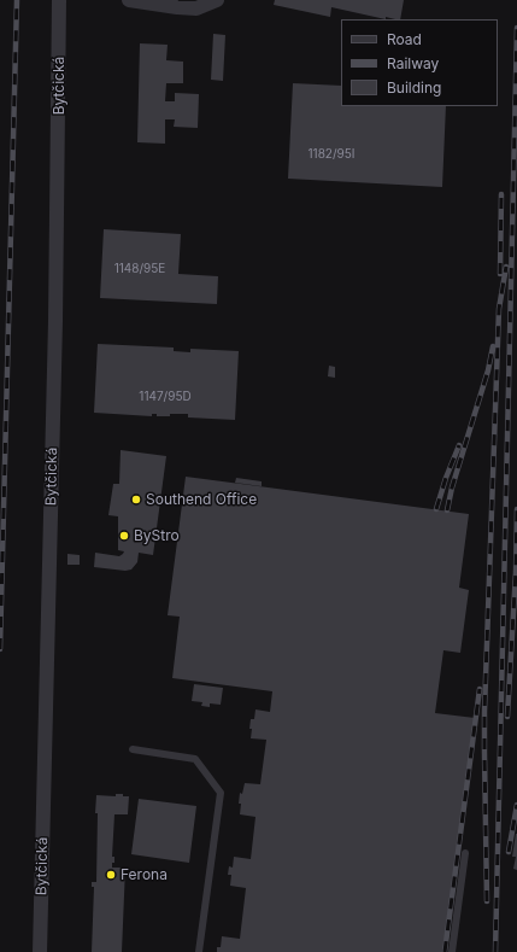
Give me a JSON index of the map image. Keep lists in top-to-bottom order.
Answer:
{
  "streets": {
    "street": ["Bytčická"]
  },
  "places": ["Southend Office", "ByStro", "Ferona"],
  "house_numbers": ["1182/95I", "1148/95E", "1147/95D"],
  "legend": ["Road", "Railway", "Building"]
}
